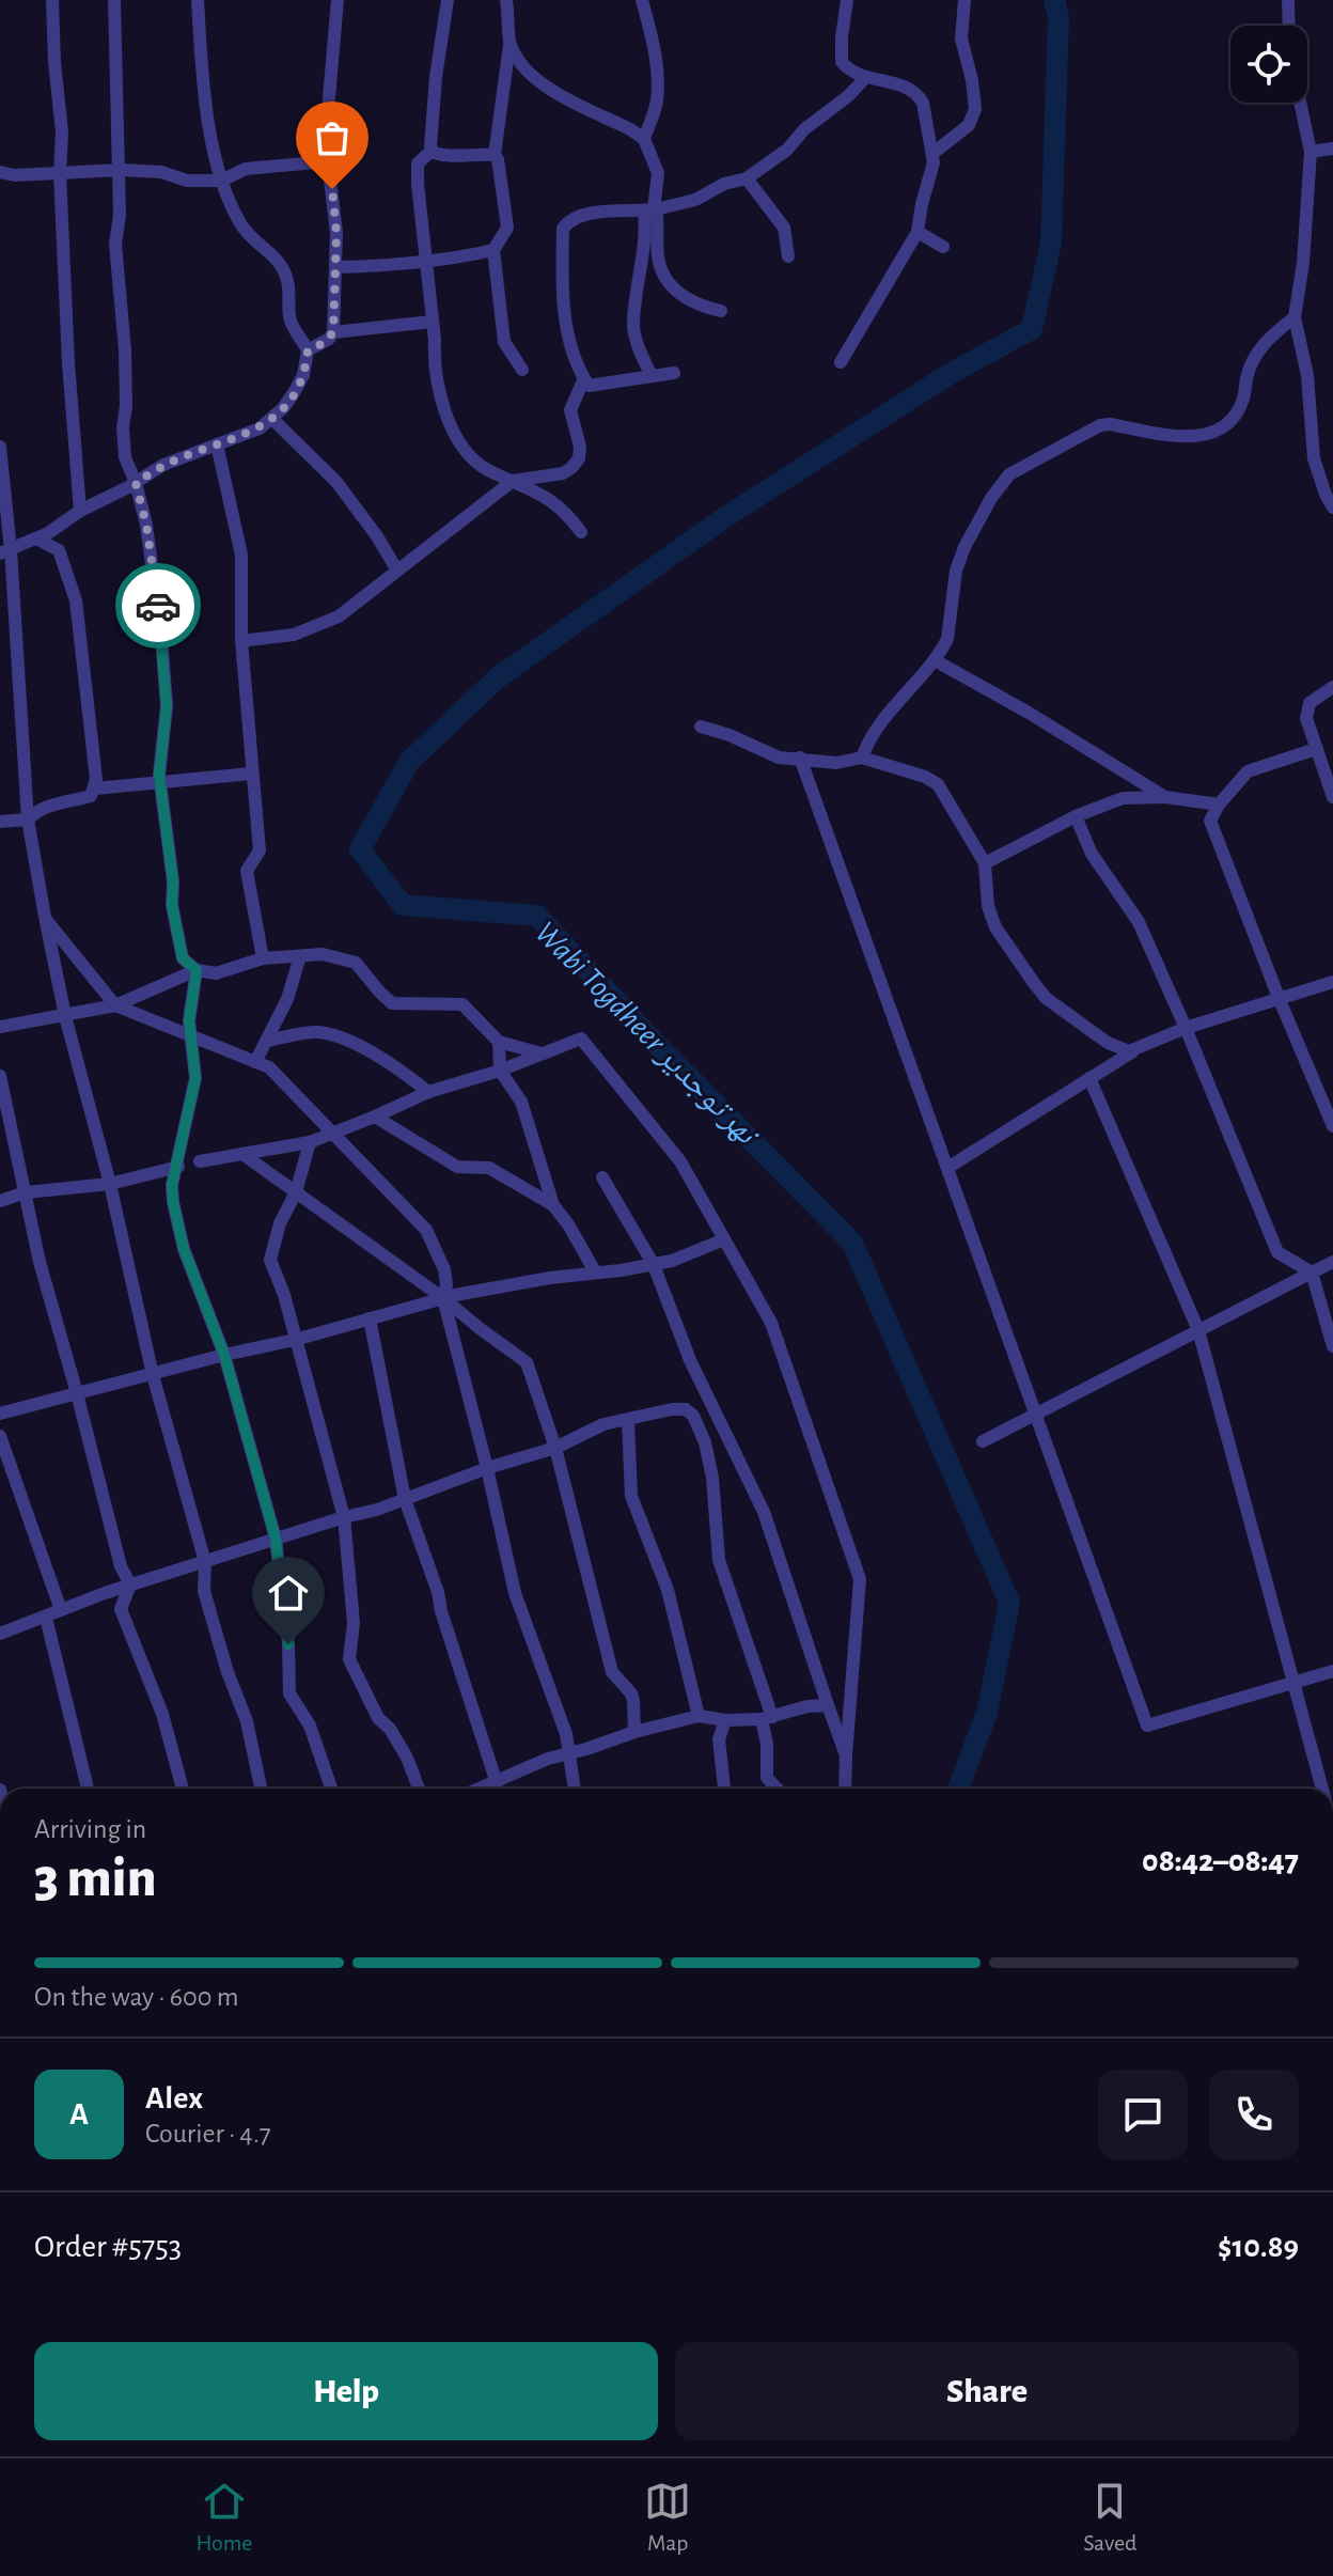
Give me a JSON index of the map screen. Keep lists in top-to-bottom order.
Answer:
{
  "water": ["Wabi Togdheer نهر توجدير"],
  "page": {
    "heading": ["3 min", "Arriving in", "08:42–08:47"],
    "panel": [
      "Alex",
      "Courier · 4.7",
      "Order #5753",
      "$10.89"
    ],
    "bar": "On the way · 600 m",
    "round": "A",
    "buttons": ["Help", "Share"],
    "tabs": ["Home", "Map", "Saved"]
  }
}
